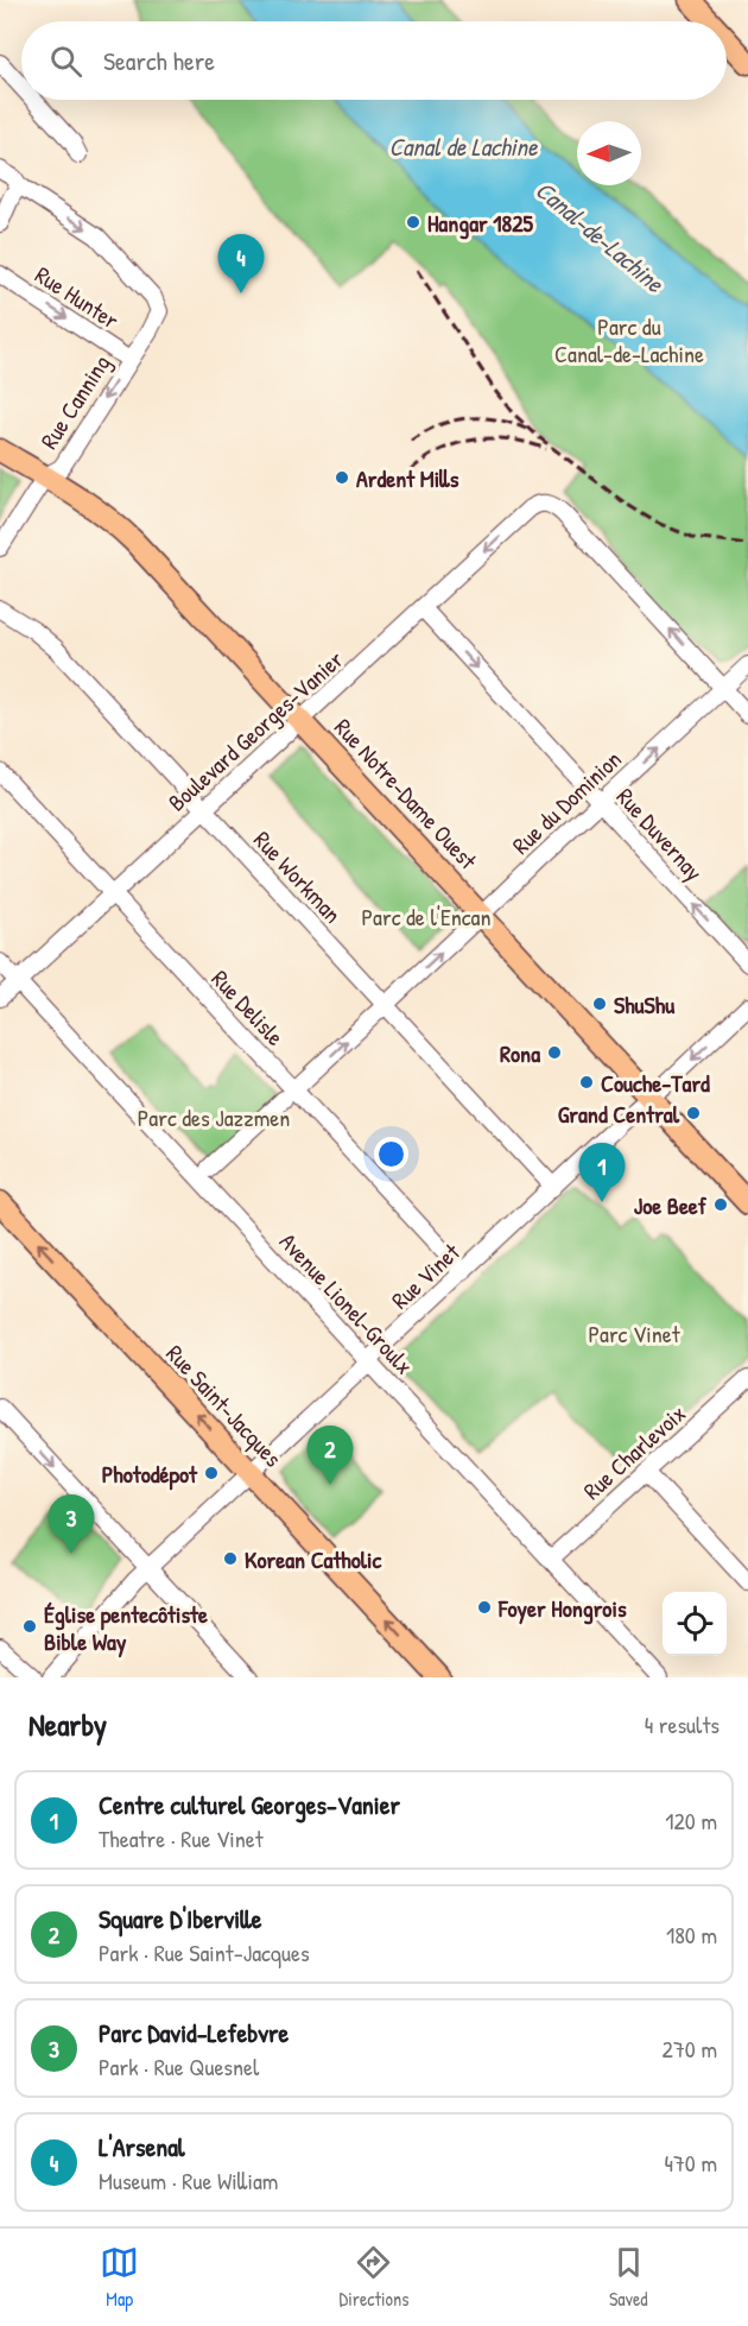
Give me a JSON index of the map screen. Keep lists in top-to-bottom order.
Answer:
{
  "streets": {
    "main road": ["Rue Notre-Dame Ouest", "Rue Saint-Jacques"],
    "street": [
      "Rue Hunter",
      "Rue Canning",
      "Boulevard Georges-Vanier",
      "Rue du Dominion",
      "Rue Duvernay",
      "Rue Workman",
      "Rue Delisle",
      "Rue Vinet",
      "Avenue Lionel-Groulx",
      "Rue Charlevoix"
    ]
  },
  "crossings": [
    ["Rue Hunter", "Rue Canning"],
    ["Rue Canning", "Rue Notre-Dame Ouest"],
    ["Boulevard Georges-Vanier", "Rue Notre-Dame Ouest"],
    ["Boulevard Georges-Vanier", "Rue du Dominion"],
    ["Boulevard Georges-Vanier", "Rue Duvernay"],
    ["Boulevard Georges-Vanier", "Rue Workman"],
    ["Boulevard Georges-Vanier", "Rue Delisle"],
    ["Boulevard Georges-Vanier", "Avenue Lionel-Groulx"],
    ["Rue Notre-Dame Ouest", "Rue du Dominion"],
    ["Rue Notre-Dame Ouest", "Rue Vinet"],
    ["Rue du Dominion", "Rue Duvernay"],
    ["Rue du Dominion", "Rue Workman"],
    ["Rue du Dominion", "Rue Delisle"],
    ["Rue Workman", "Rue Vinet"],
    ["Rue Delisle", "Rue Vinet"],
    ["Rue Vinet", "Avenue Lionel-Groulx"],
    ["Rue Vinet", "Rue Saint-Jacques"],
    ["Avenue Lionel-Groulx", "Rue Charlevoix"]
  ],
  "one_way": ["Rue Hunter", "Rue du Dominion", "Rue Saint-Jacques"],
  "water": ["Canal de Lachine", "Canal-de-Lachine"],
  "parks": [
    "Parc du Canal-de-Lachine",
    "Parc de l'Encan",
    "Parc des Jazzmen",
    "Parc Vinet"
  ],
  "places": [
    "Hangar 1825",
    "Ardent Mills",
    "ShuShu",
    "Rona",
    "Couche-Tard",
    "Grand Central",
    "Joe Beef",
    "Photodépot",
    "Korean Catholic",
    "Foyer Hongrois",
    "Église pentecôtiste Bible Way"
  ],
  "north": "left",
  "page": {
    "search": "Search here",
    "pins": [
      "4",
      "1",
      "2",
      "3"
    ],
    "heading": ["Nearby", "4 results"],
    "list": [
      {
        "mark": "1",
        "name": "Centre culturel Georges-Vanier",
        "note": "Theatre · Rue Vinet",
        "value": "120 m"
      },
      {
        "mark": "2",
        "name": "Square D'Iberville",
        "note": "Park · Rue Saint-Jacques",
        "value": "180 m"
      },
      {
        "mark": "3",
        "name": "Parc David-Lefebvre",
        "note": "Park · Rue Quesnel",
        "value": "270 m"
      },
      {
        "mark": "4",
        "name": "L'Arsenal",
        "note": "Museum · Rue William",
        "value": "470 m"
      }
    ],
    "nav": ["Map", "Directions", "Saved"]
  }
}
